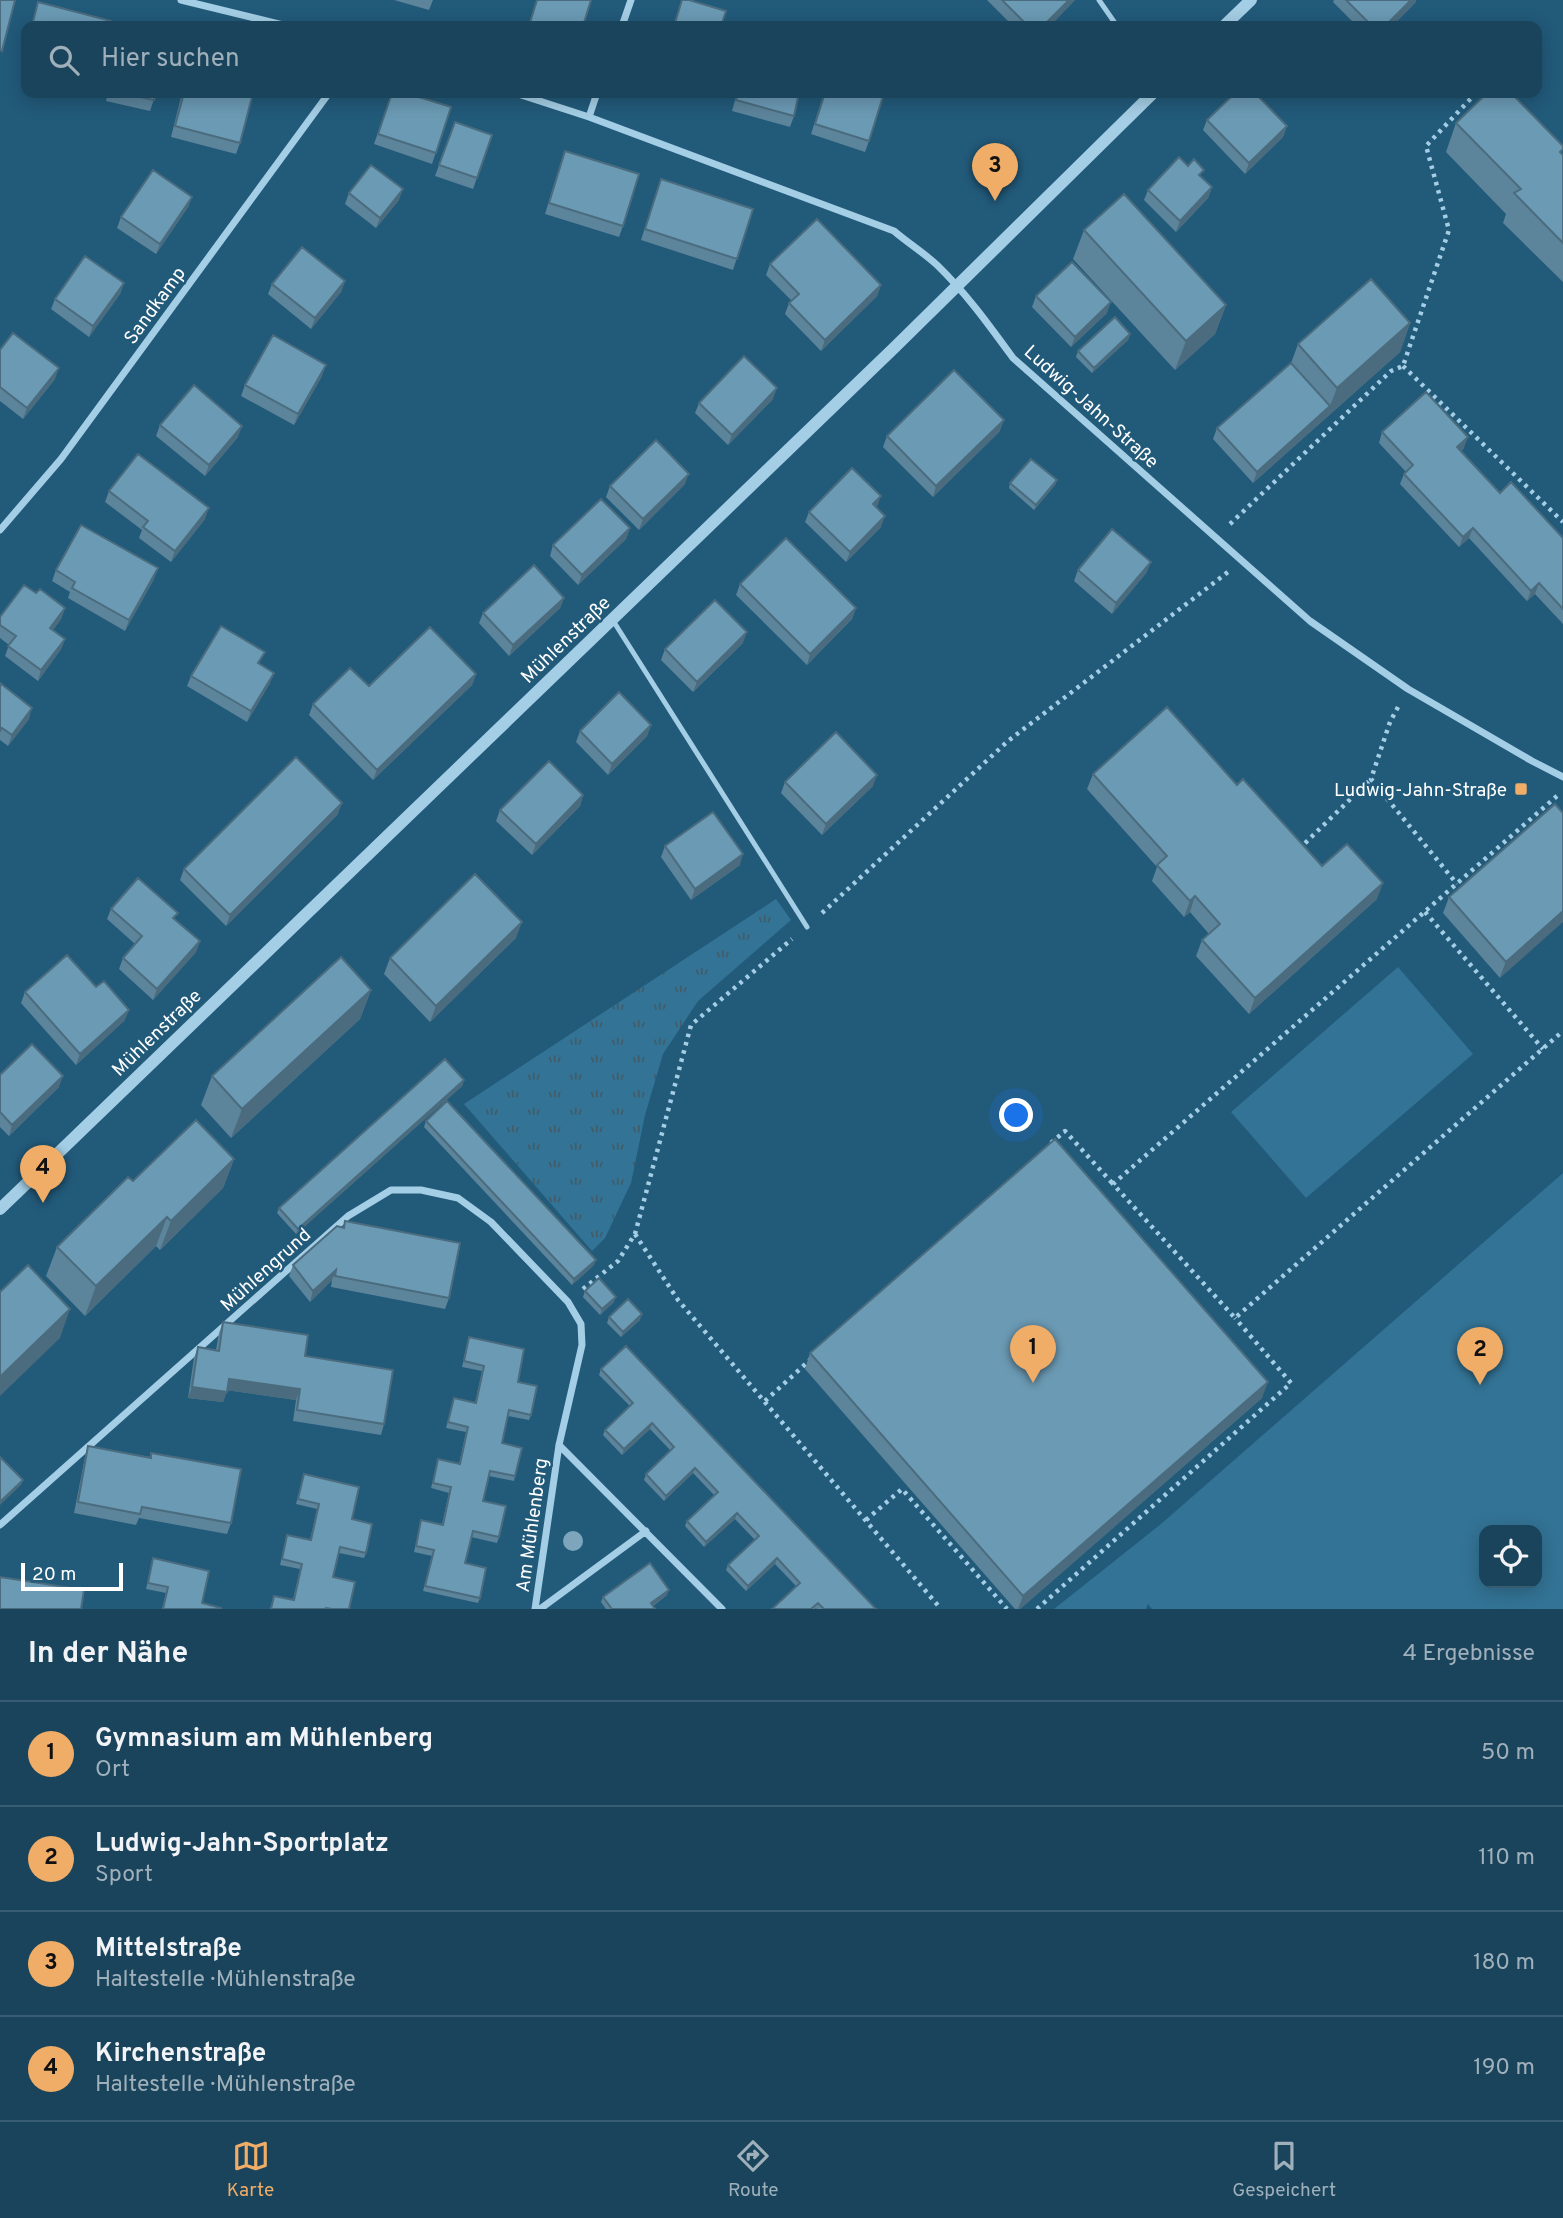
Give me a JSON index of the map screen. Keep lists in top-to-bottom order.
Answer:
{
  "streets": {
    "street": [
      "Sandkamp",
      "Ludwig-Jahn-Straße",
      "Mühlenstraße",
      "Mühlengrund",
      "Am Mühlenberg"
    ]
  },
  "crossings": [
    ["Ludwig-Jahn-Straße", "Mühlenstraße"],
    ["Mühlengrund", "Am Mühlenberg"]
  ],
  "places": {
    "transit": ["Ludwig-Jahn-Straße"]
  },
  "scale_bar": "20 m",
  "page": {
    "search": "Hier suchen",
    "pins": [
      "3",
      "4",
      "1",
      "2"
    ],
    "scale": "20 m",
    "heading": ["In der Nähe", "4 Ergebnisse"],
    "list": [
      {
        "mark": "1",
        "name": "Gymnasium am Mühlenberg",
        "note": "Ort",
        "value": "50 m"
      },
      {
        "mark": "2",
        "name": "Ludwig-Jahn-Sportplatz",
        "note": "Sport",
        "value": "110 m"
      },
      {
        "mark": "3",
        "name": "Mittelstraße",
        "note": "Haltestelle · Mühlenstraße",
        "value": "180 m"
      },
      {
        "mark": "4",
        "name": "Kirchenstraße",
        "note": "Haltestelle · Mühlenstraße",
        "value": "190 m"
      }
    ],
    "nav": ["Karte", "Route", "Gespeichert"]
  }
}
